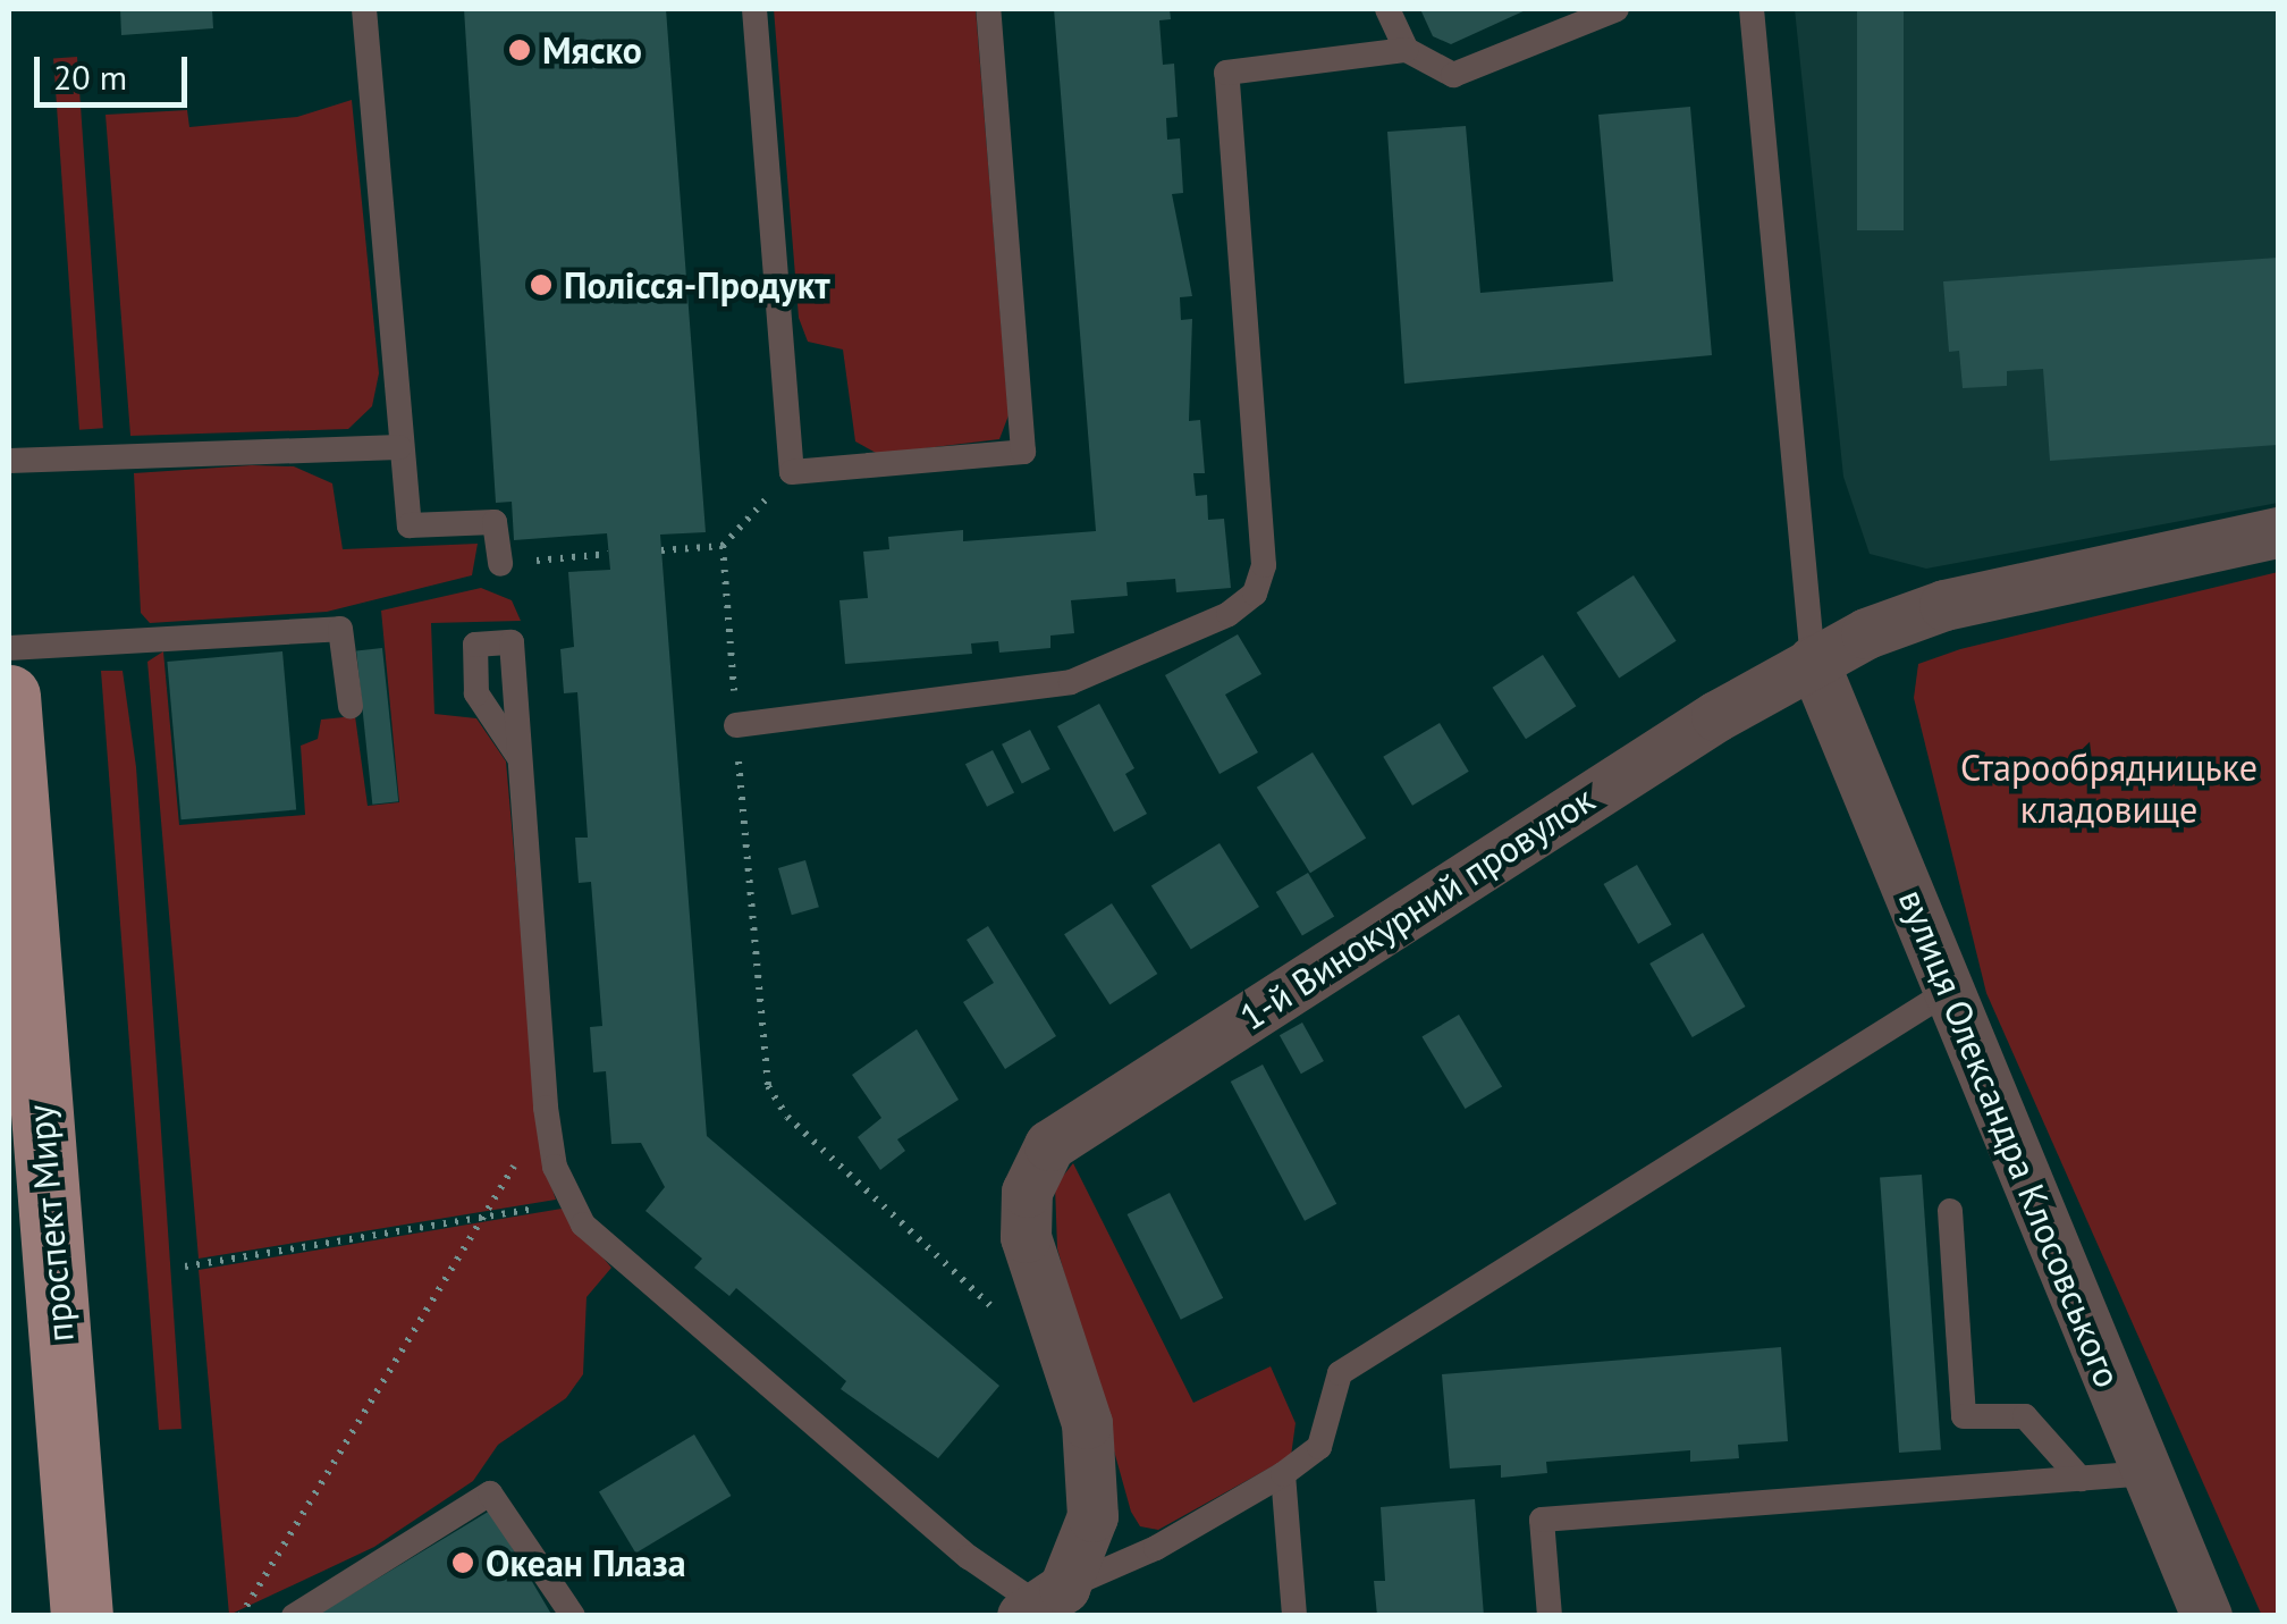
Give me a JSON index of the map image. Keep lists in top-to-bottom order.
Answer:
{
  "streets": {
    "main road": ["проспект Миру"],
    "street": ["1-й Винокурний провулок", "вулиця Олександра Клосовського"]
  },
  "crossings": [
    ["1-й Винокурний провулок", "вулиця Олександра Клосовського"]
  ],
  "parks": ["Старообрядницьке кладовище"],
  "places": ["Мяско", "Полісся-Продукт", "Океан Плаза"],
  "scale_bar": "20 m"
}
